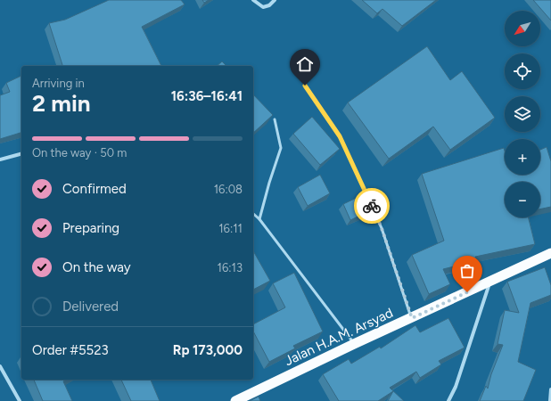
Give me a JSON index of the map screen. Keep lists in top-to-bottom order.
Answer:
{
  "streets": {
    "highway": ["Jalan H.A.M. Arsyad"]
  },
  "north": "bottom left",
  "page": {
    "map_buttons": ["+", "−"],
    "heading": ["2 min", "Arriving in", "16:36–16:41"],
    "panel": ["Order #5523", "Rp 173,000"],
    "bar": "On the way · 50 m",
    "list": [
      ["Confirmed", "16:08"],
      ["Preparing", "16:11"],
      ["On the way", "16:13"],
      "Delivered"
    ]
  }
}
